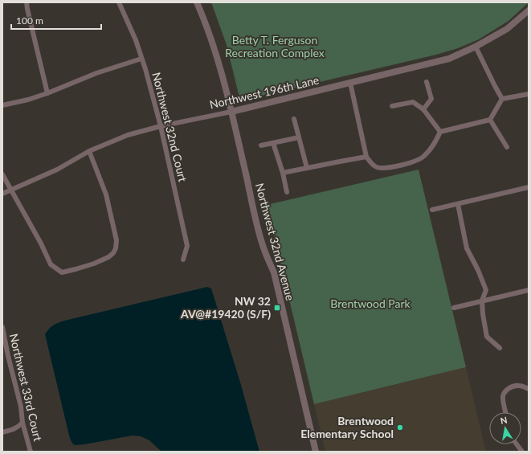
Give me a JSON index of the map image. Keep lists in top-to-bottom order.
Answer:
{
  "streets": {
    "street": [
      "Northwest 196th Lane",
      "Northwest 32nd Court",
      "Northwest 32nd Avenue",
      "Northwest 33rd Court"
    ]
  },
  "crossings": [
    ["Northwest 196th Lane", "Northwest 32nd Court"],
    ["Northwest 196th Lane", "Northwest 32nd Avenue"]
  ],
  "parks": ["Betty T. Ferguson Recreation Complex", "Brentwood Park"],
  "places": {
    "transit": ["NW 32 AV@#19420 (S/F)"],
    "other": ["Brentwood Elementary School"]
  },
  "scale_bar": "100 m",
  "north": "top"
}
